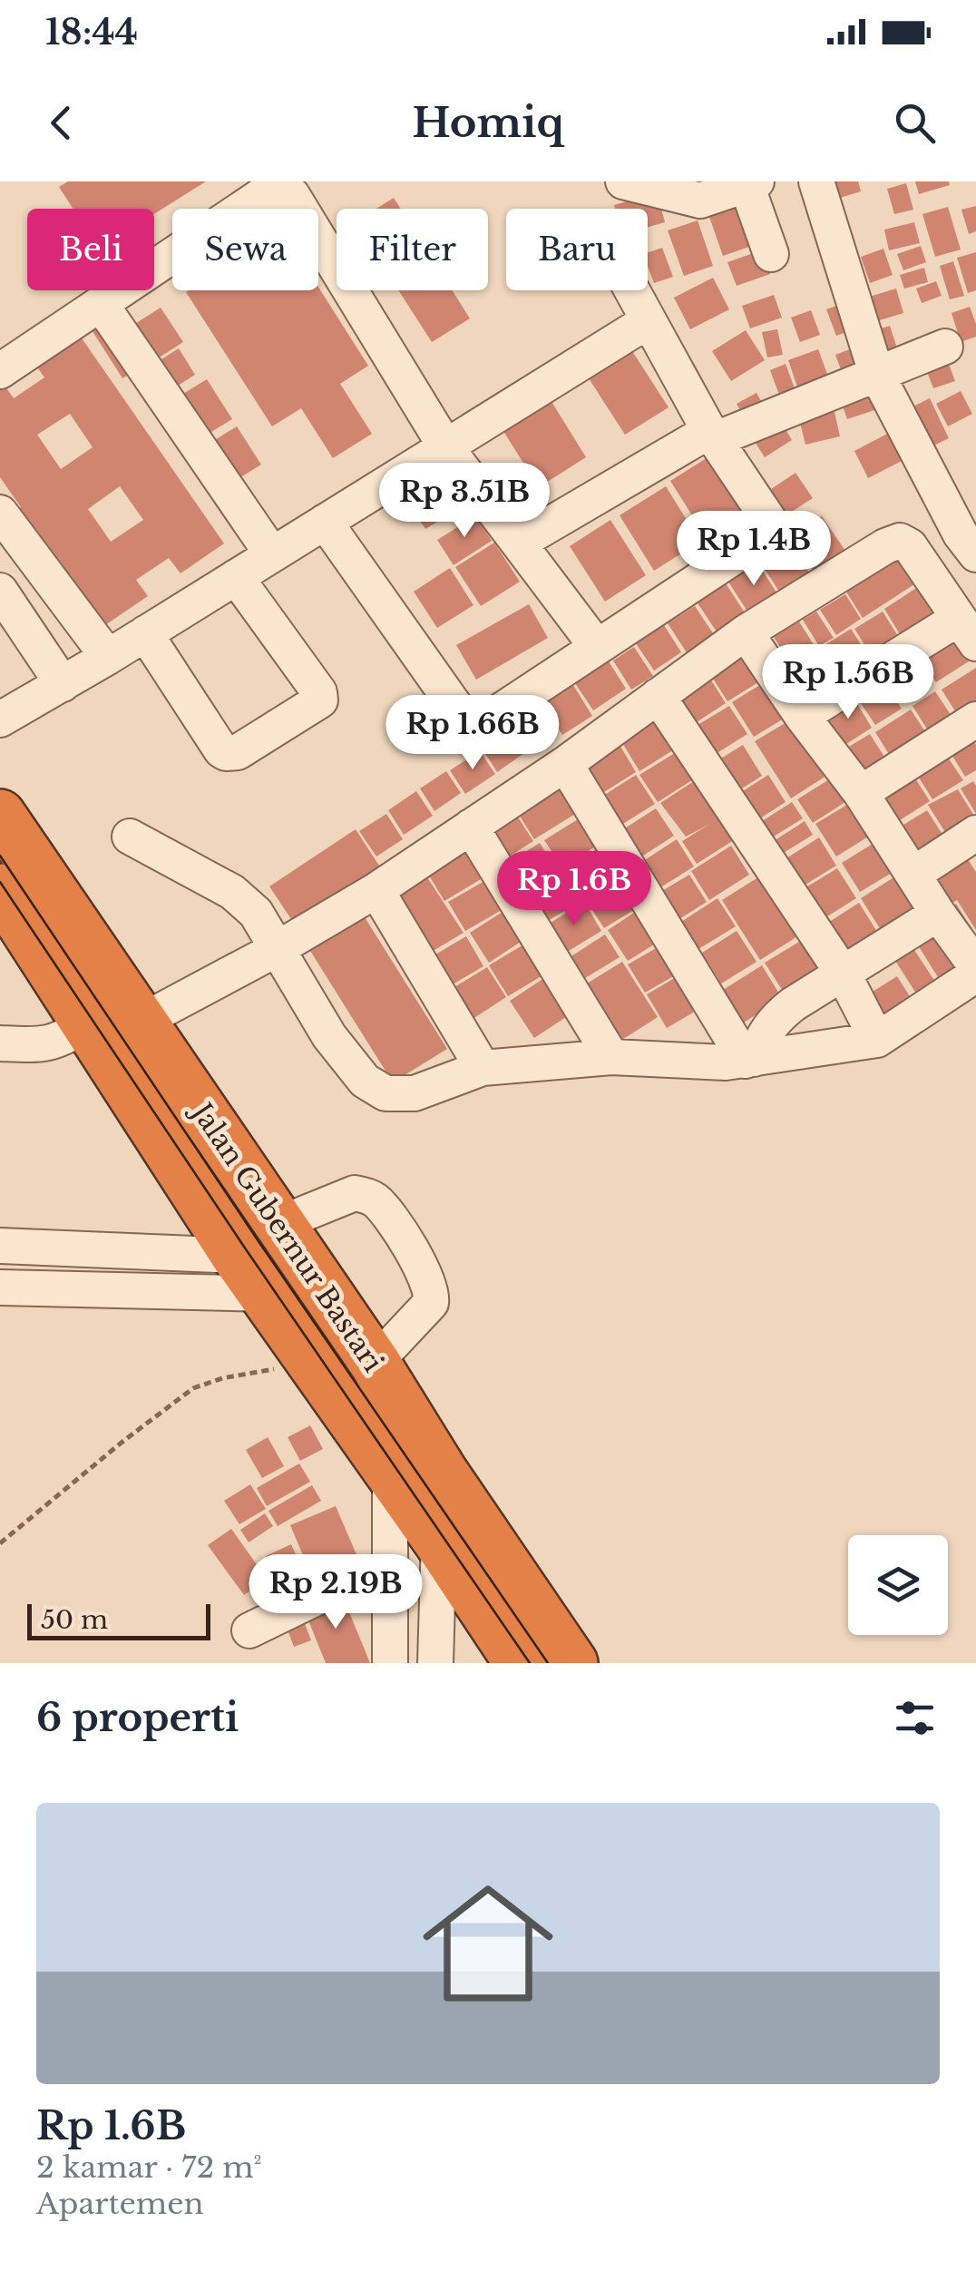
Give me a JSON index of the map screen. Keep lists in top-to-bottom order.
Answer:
{
  "streets": {
    "highway": ["Jalan Gubernur Bastari"]
  },
  "scale_bar": "50 m",
  "page": {
    "status": "18:44",
    "header": "Homiq",
    "chip": [
      "Beli",
      "Sewa",
      "Filter",
      "Baru"
    ],
    "price": [
      "Rp 3.51B",
      "Rp 1.4B",
      "Rp 1.56B",
      "Rp 1.66B",
      "Rp 1.6B",
      "Rp 2.19B"
    ],
    "scale": "50 m",
    "heading": "6 properti",
    "list": [
      {
        "name": "Rp 1.6B",
        "note": "2 kamar · 72 m² · Apartemen"
      }
    ]
  }
}
